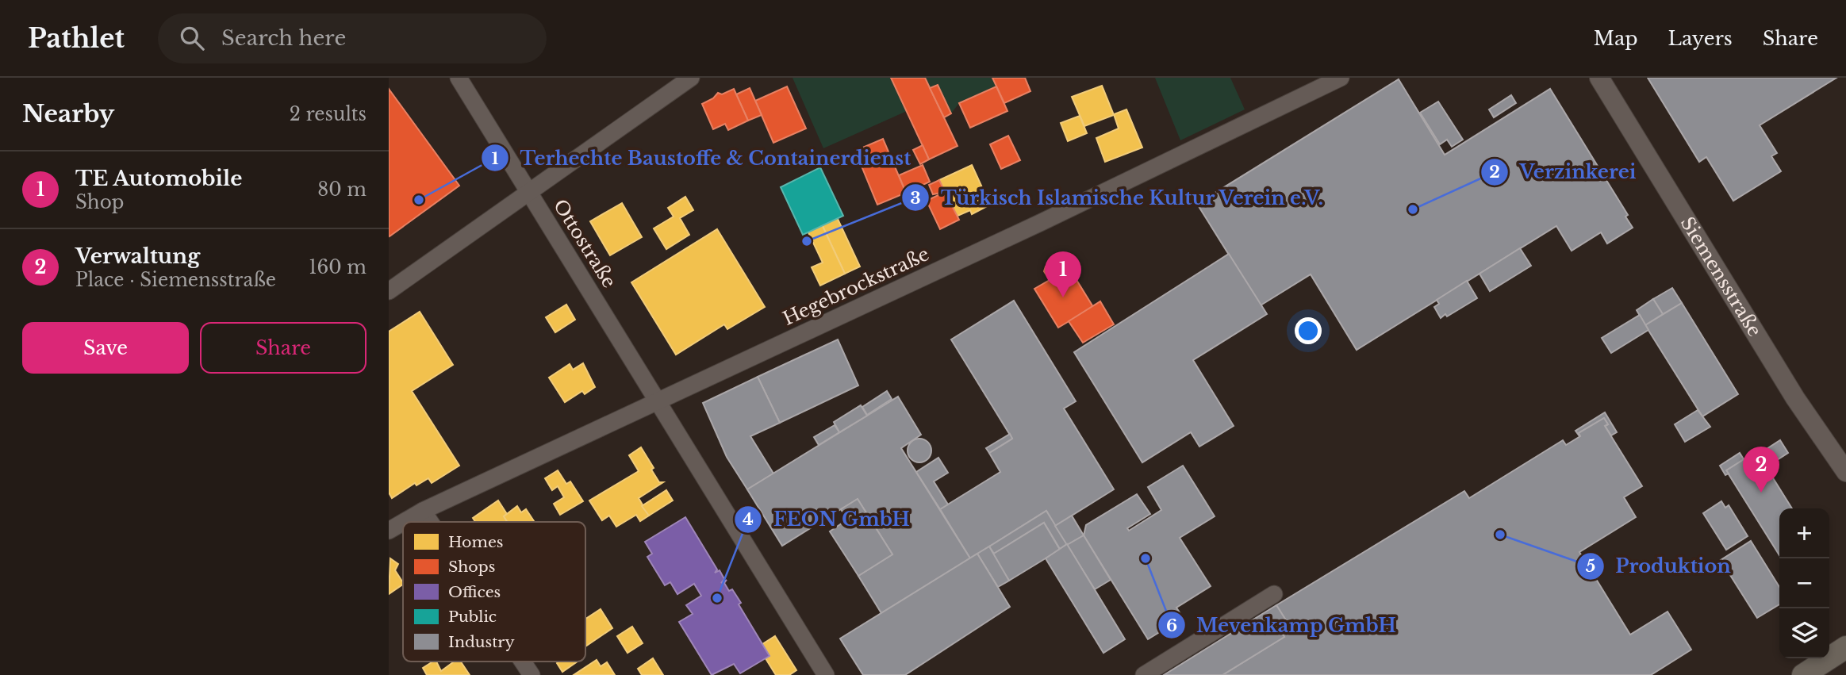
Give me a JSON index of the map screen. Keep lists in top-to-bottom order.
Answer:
{
  "streets": {
    "street": ["Ottostraße", "Siemensstraße", "Hegebrockstraße"]
  },
  "crossings": [
    ["Ottostraße", "Hegebrockstraße"]
  ],
  "places": [
    "Terhechte Baustoffe & Containerdienst",
    "Verzinkerei",
    "Türkisch Islamische Kultur Verein e.V.",
    "Produktion",
    "Mevenkamp GmbH",
    "FEON GmbH"
  ],
  "legend": [
    "Homes",
    "Shops",
    "Offices",
    "Public",
    "Industry"
  ],
  "page": {
    "header": "Pathlet",
    "search": "Search here",
    "nav": ["Map", "Layers", "Share"],
    "heading": ["Nearby", "2 results"],
    "list": [
      {
        "mark": "1",
        "name": "TE Automobile",
        "note": "Shop",
        "value": "80 m"
      },
      {
        "mark": "2",
        "name": "Verwaltung",
        "note": "Place · Siemensstraße",
        "value": "160 m"
      }
    ],
    "pins": ["1", "2"],
    "buttons": ["Save", "Share"],
    "map_buttons": ["+", "−"]
  }
}
